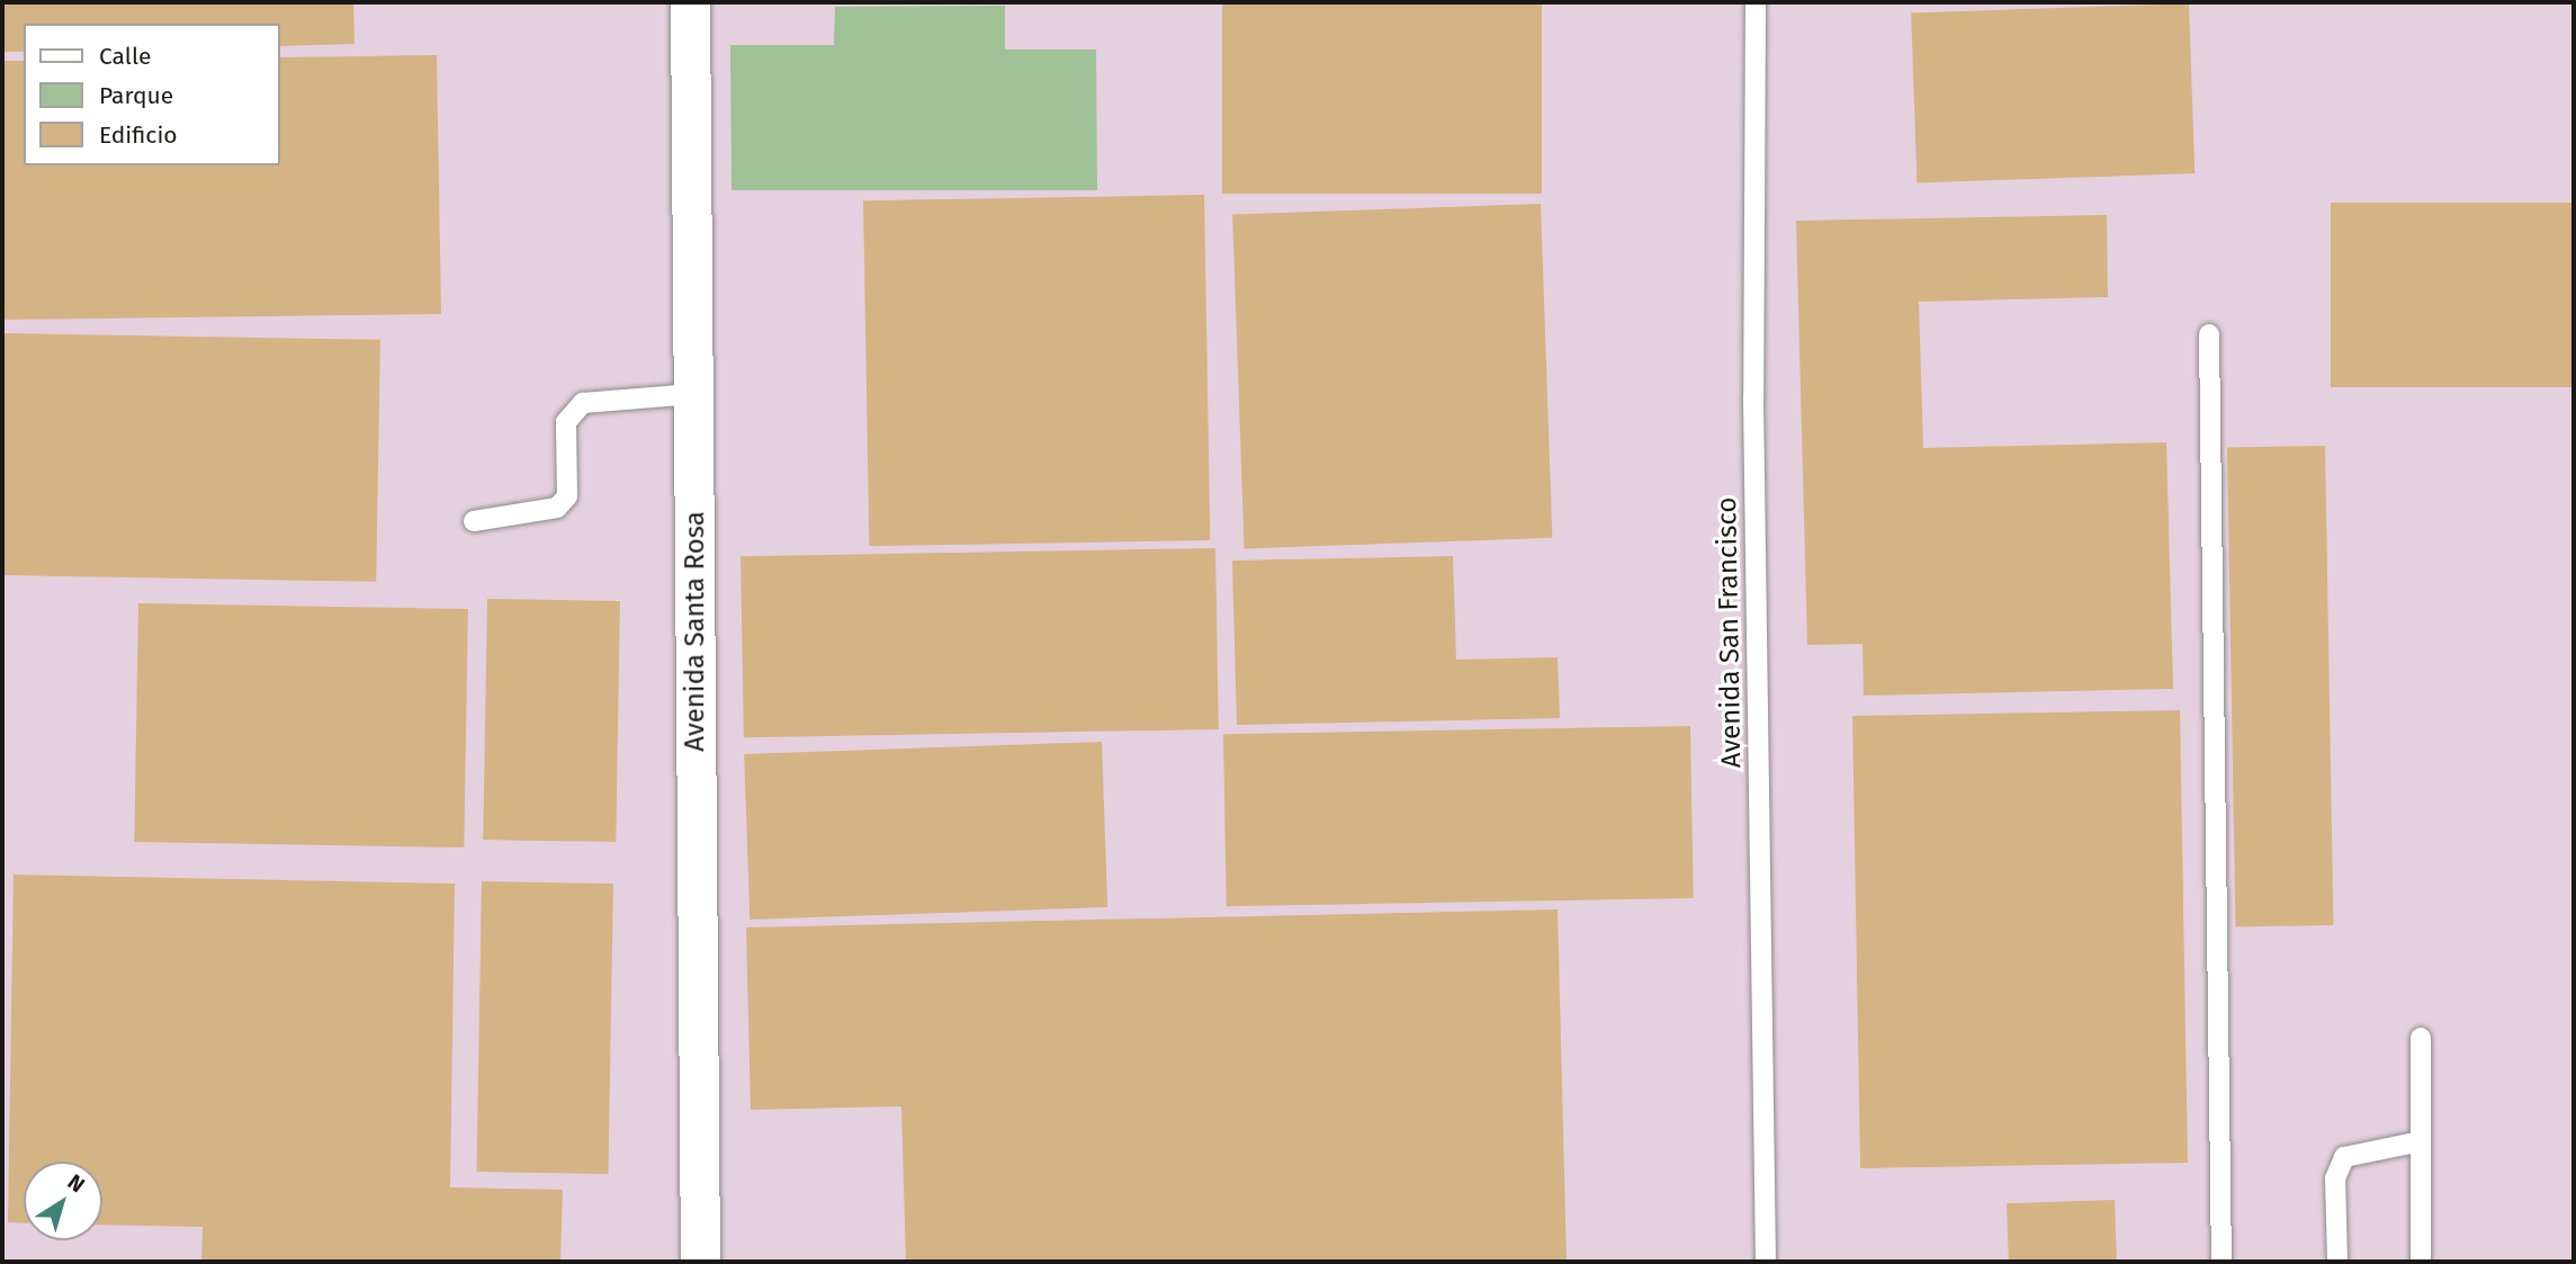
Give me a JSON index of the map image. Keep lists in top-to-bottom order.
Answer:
{
  "streets": {
    "street": ["Avenida Santa Rosa"],
    "lane": ["Avenida San Francisco"]
  },
  "legend": ["Calle", "Parque", "Edificio"],
  "north": "top right"
}
